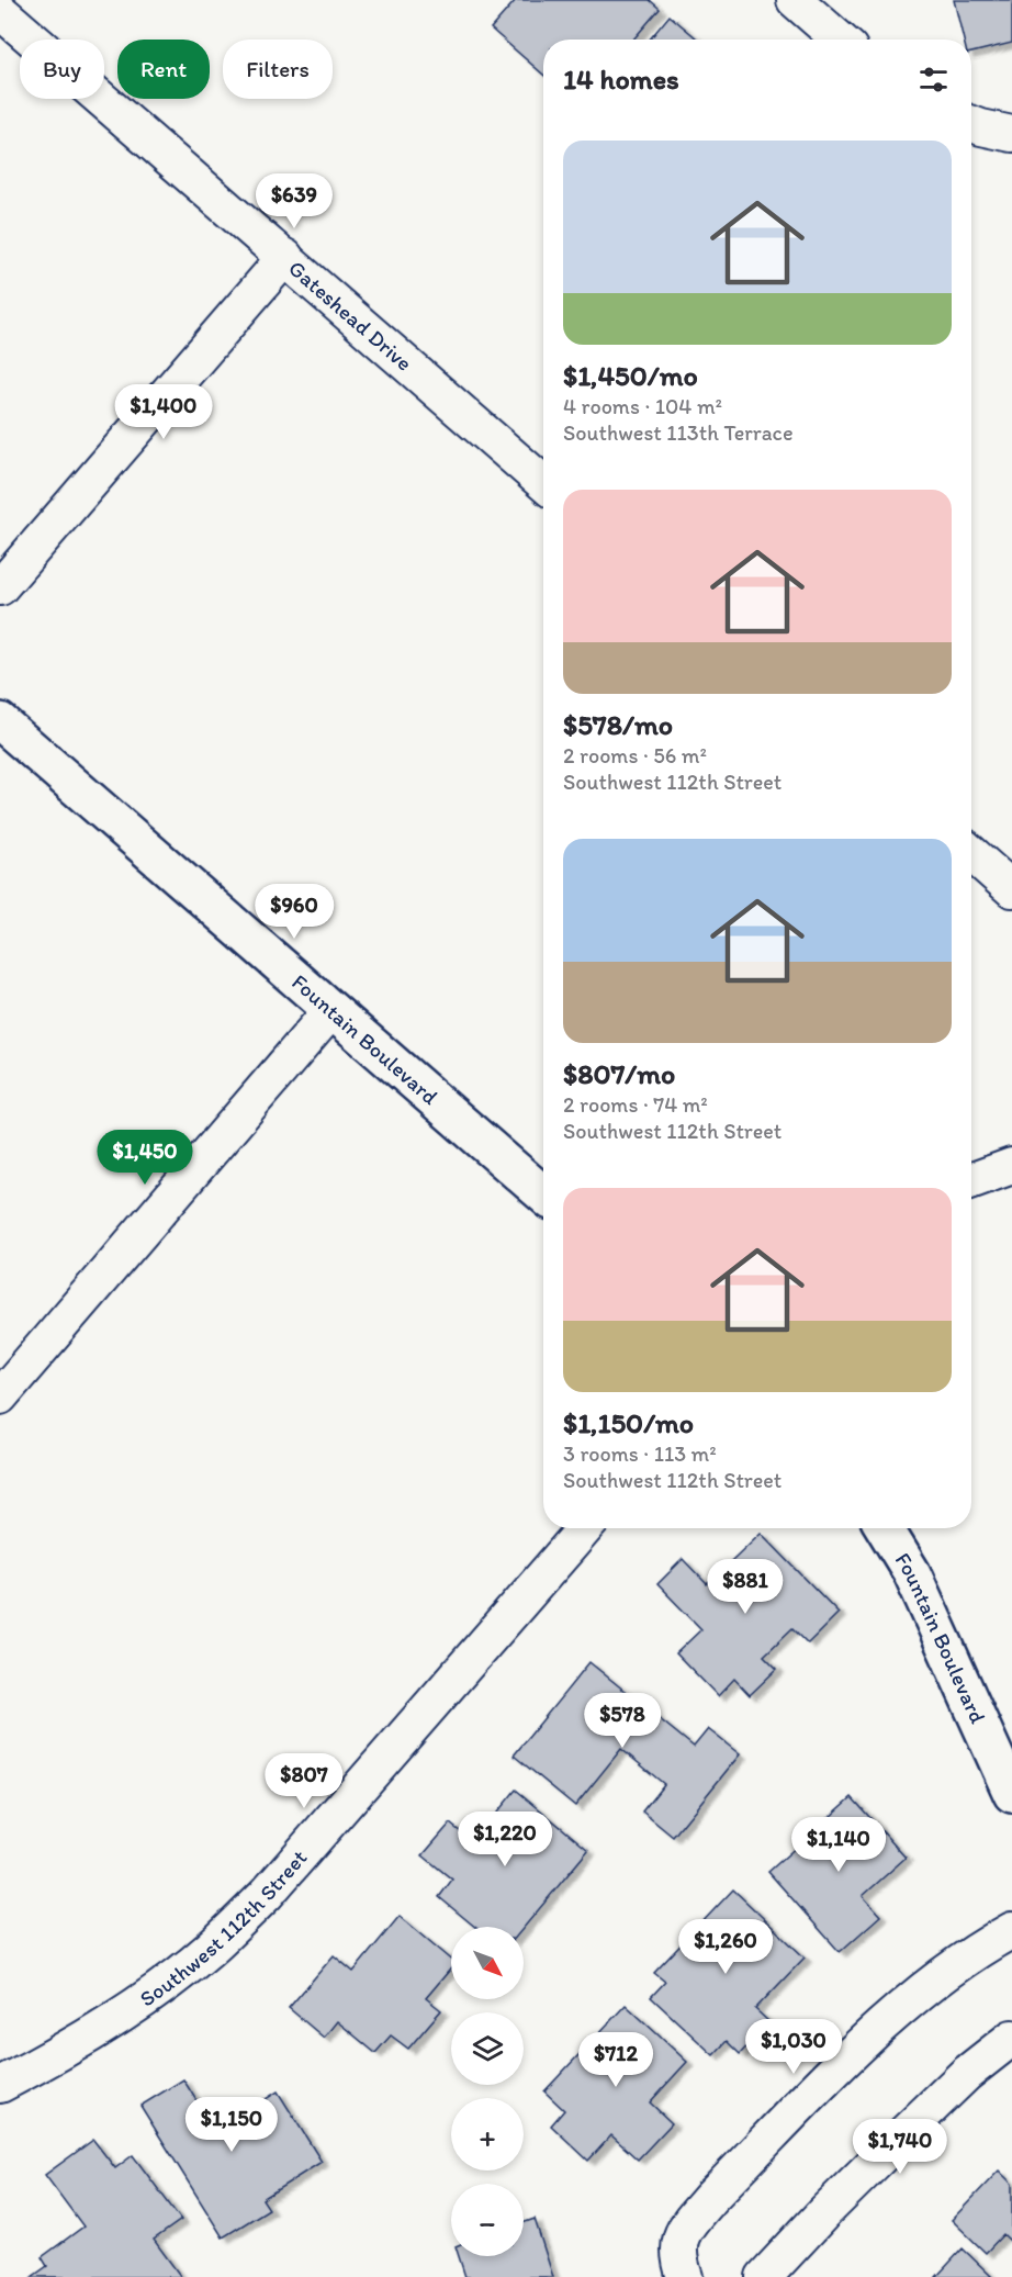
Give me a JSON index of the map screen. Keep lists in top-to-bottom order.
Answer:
{
  "streets": {
    "street": ["Gateshead Drive", "Fountain Boulevard", "Southwest 112th Street"]
  },
  "north": "bottom right",
  "page": {
    "chip": ["Buy", "Rent", "Filters"],
    "heading": "14 homes",
    "list": [
      {
        "name": "$1,450/mo",
        "note": "4 rooms · 104 m² · Southwest 113th Terrace"
      },
      {
        "name": "$578/mo",
        "note": "2 rooms · 56 m² · Southwest 112th Street"
      },
      {
        "name": "$807/mo",
        "note": "2 rooms · 74 m² · Southwest 112th Street"
      },
      {
        "name": "$1,150/mo",
        "note": "3 rooms · 113 m² · Southwest 112th Street"
      }
    ],
    "price": [
      "$639",
      "$1,400",
      "$960",
      "$1,450",
      "$881",
      "$578",
      "$807",
      "$1,220",
      "$1,140",
      "$1,260",
      "$1,030",
      "$712",
      "$1,150",
      "$1,740"
    ],
    "map_buttons": ["+", "−"]
  }
}
